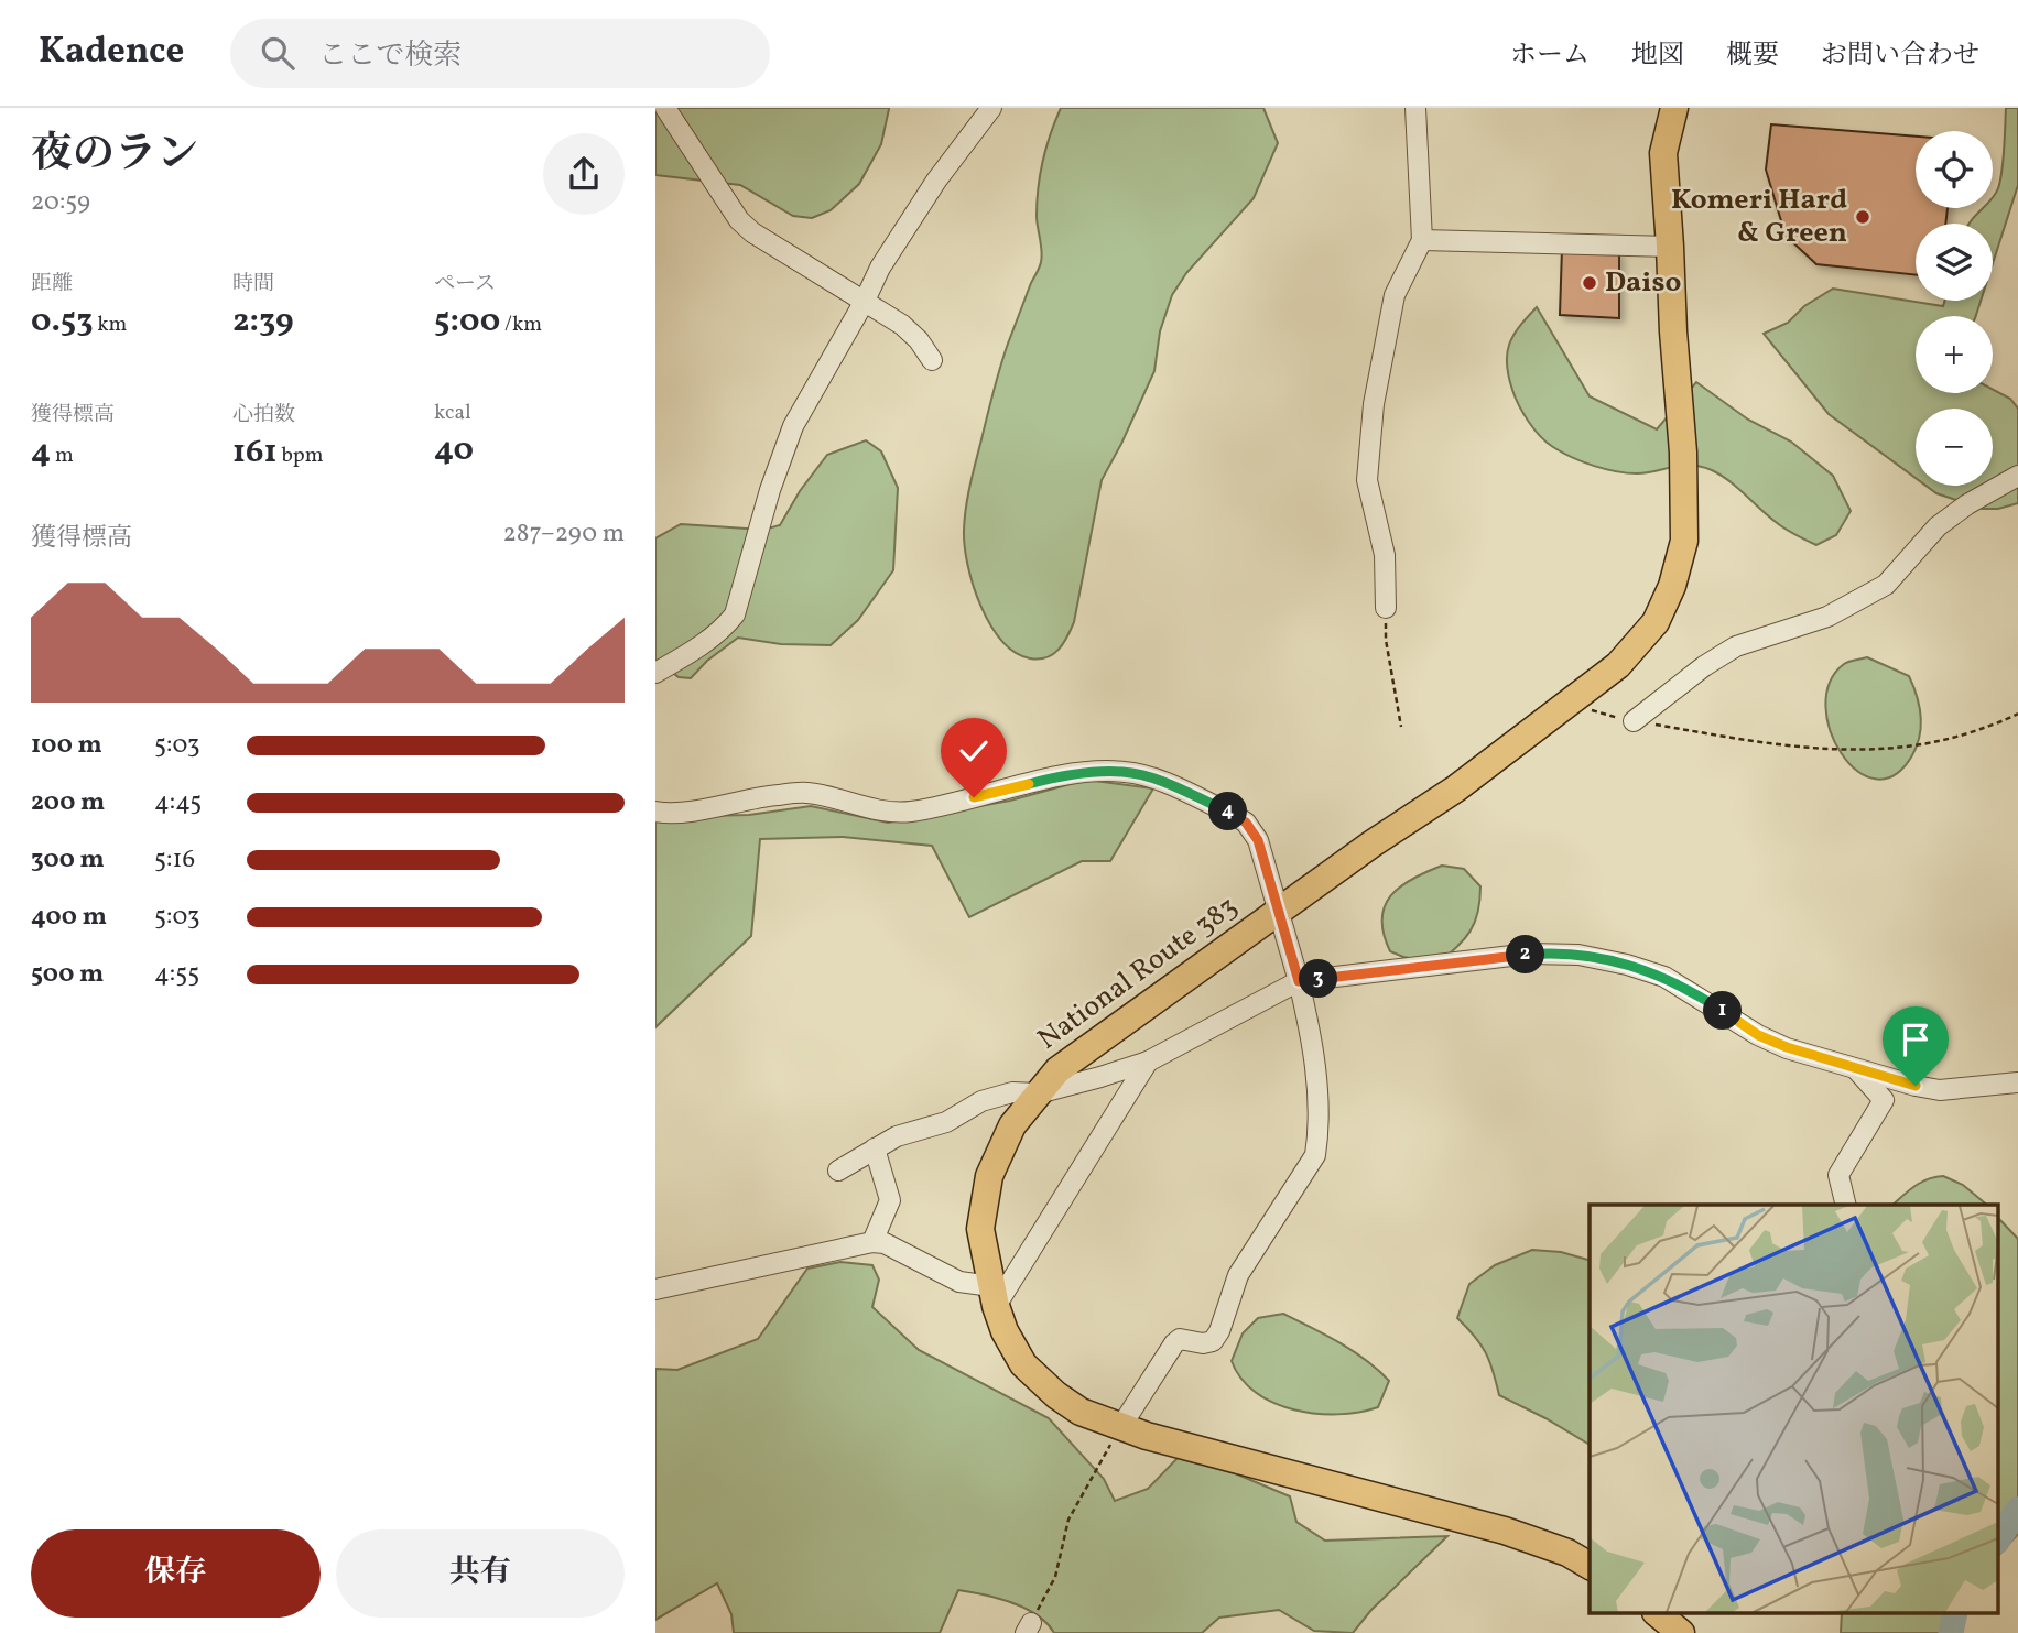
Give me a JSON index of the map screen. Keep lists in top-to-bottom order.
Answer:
{
  "streets": {
    "highway": ["National Route 383"]
  },
  "places": ["Komeri Hard & Green", "Daiso"],
  "page": {
    "header": "Kadence",
    "search": "ここで検索",
    "nav": [
      "ホーム",
      "地図",
      "概要",
      "お問い合わせ"
    ],
    "heading": ["夜のラン", "20:59"],
    "map_buttons": ["+", "−"],
    "stats": [
      ["距離", "0.53 km"],
      ["時間", "2:39"],
      ["ペース", "5:00 /km"],
      ["獲得標高", "4 m"],
      ["心拍数", "161 bpm"],
      ["kcal", "40"]
    ],
    "chart": ["獲得標高", "287–290 m"],
    "list": [
      {
        "name": "100 m",
        "note": "5:03"
      },
      {
        "name": "200 m",
        "note": "4:45"
      },
      {
        "name": "300 m",
        "note": "5:16"
      },
      {
        "name": "400 m",
        "note": "5:03"
      },
      {
        "name": "500 m",
        "note": "4:55"
      }
    ],
    "pins": [
      "4",
      "2",
      "3",
      "1"
    ],
    "buttons": ["保存", "共有"]
  }
}
